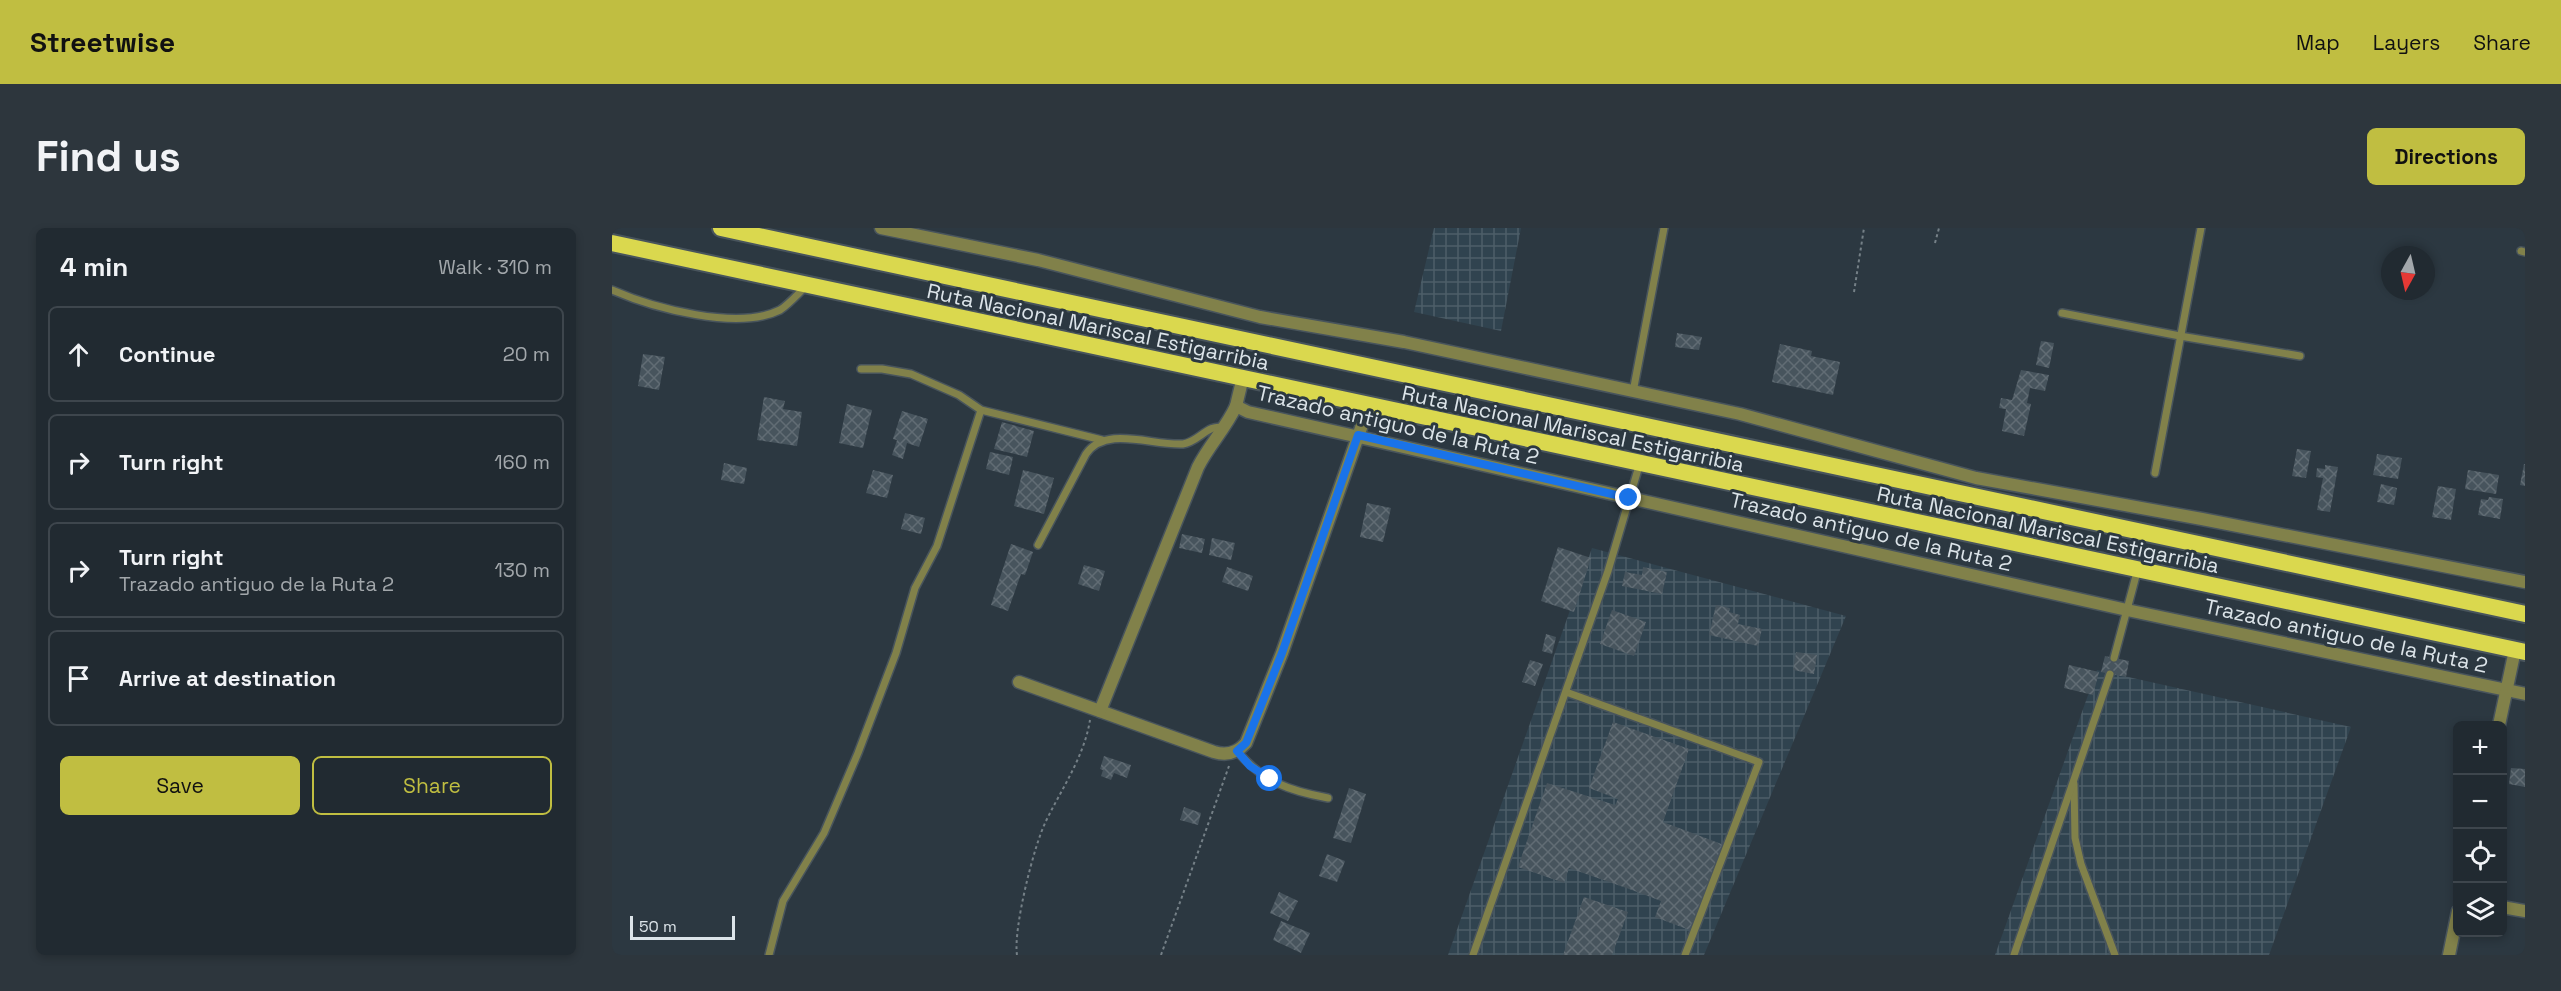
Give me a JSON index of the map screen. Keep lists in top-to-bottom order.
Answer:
{
  "streets": {
    "highway": ["Ruta Nacional Mariscal Estigarribia"],
    "street": ["Trazado antiguo de la Ruta 2"]
  },
  "crossings": [
    ["Ruta Nacional Mariscal Estigarribia", "Trazado antiguo de la Ruta 2"]
  ],
  "scale_bar": "50 m",
  "north": "bottom",
  "page": {
    "header": "Streetwise",
    "nav": ["Map", "Layers", "Share"],
    "buttons": [
      "Directions",
      ["Save", "Share"]
    ],
    "title": "Find us",
    "heading": ["4 min", "Walk · 310 m"],
    "list": [
      ["Continue", "20 m"],
      ["Turn right", "160 m"],
      ["Turn right", "Trazado antiguo de la Ruta 2", "130 m"],
      "Arrive at destination"
    ],
    "map_buttons": ["+", "−"],
    "scale": "50 m"
  }
}
